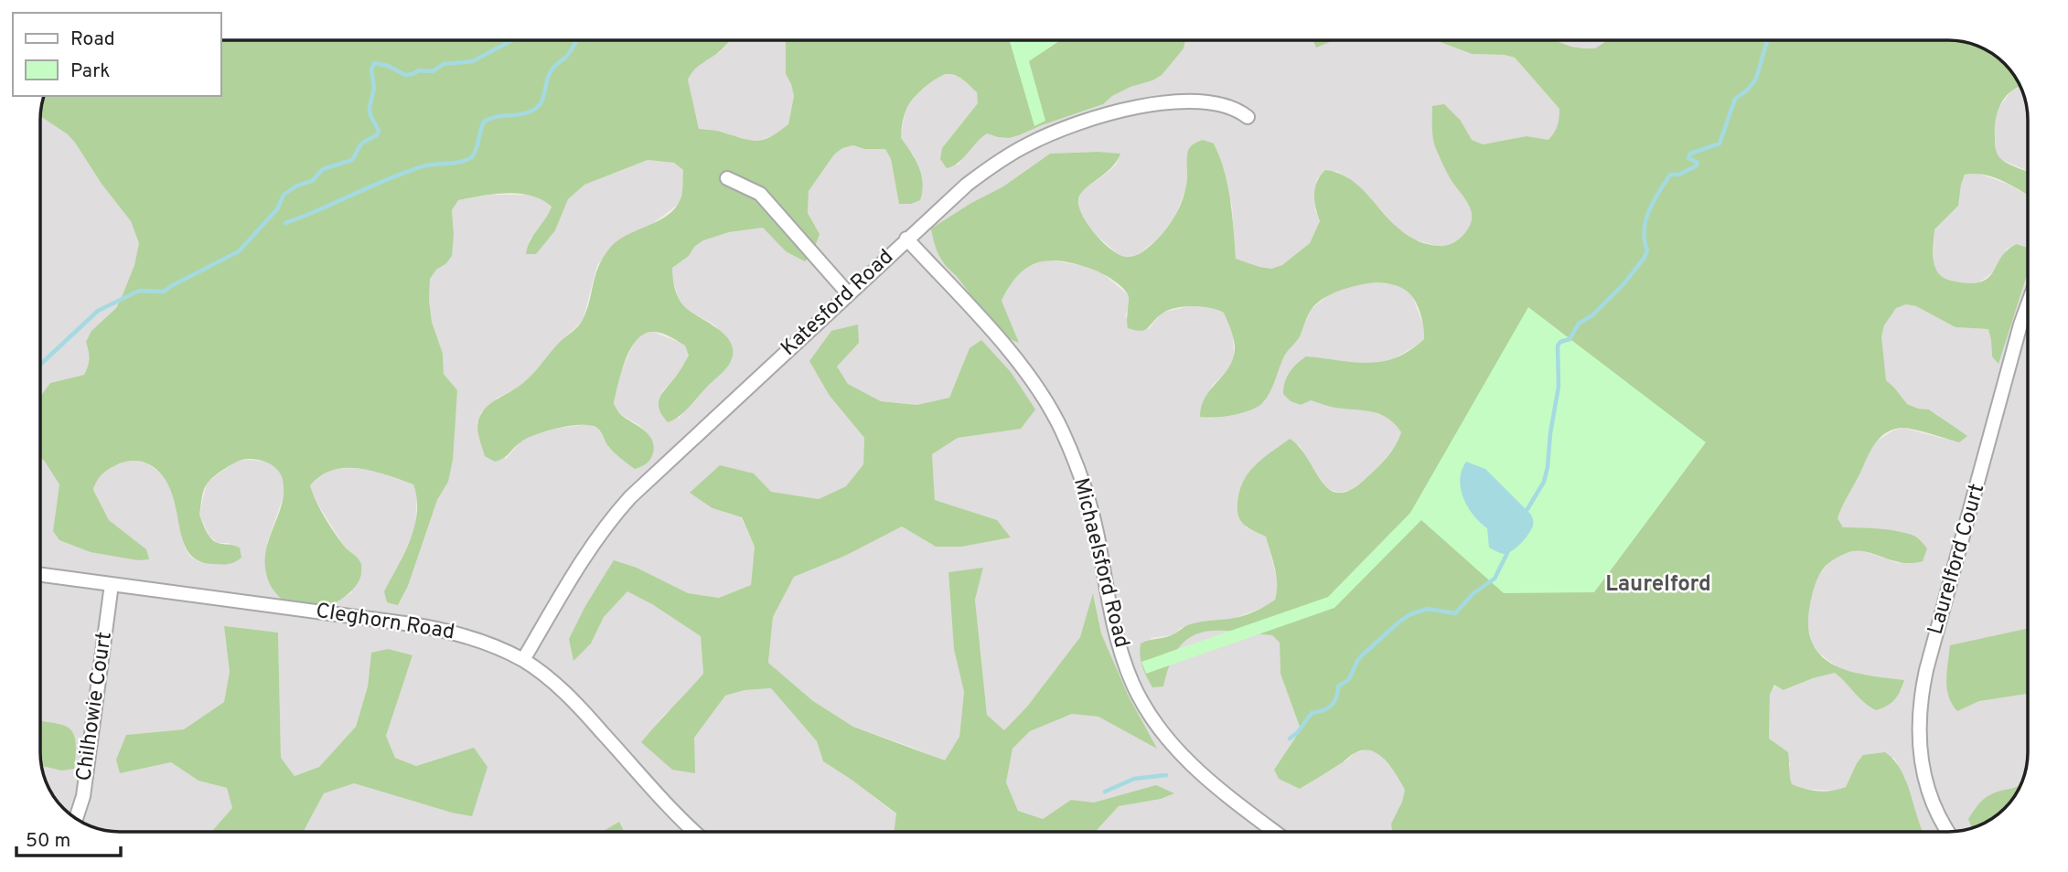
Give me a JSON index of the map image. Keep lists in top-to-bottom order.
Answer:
{
  "streets": {
    "street": [
      "Katesford Road",
      "Laurelford Court",
      "Michaelsford Road",
      "Cleghorn Road",
      "Chilhowie Court"
    ]
  },
  "crossings": [
    ["Katesford Road", "Michaelsford Road"],
    ["Katesford Road", "Cleghorn Road"],
    ["Cleghorn Road", "Chilhowie Court"]
  ],
  "districts": ["Laurelford"],
  "legend": ["Road", "Park"],
  "scale_bar": "50 m"
}
